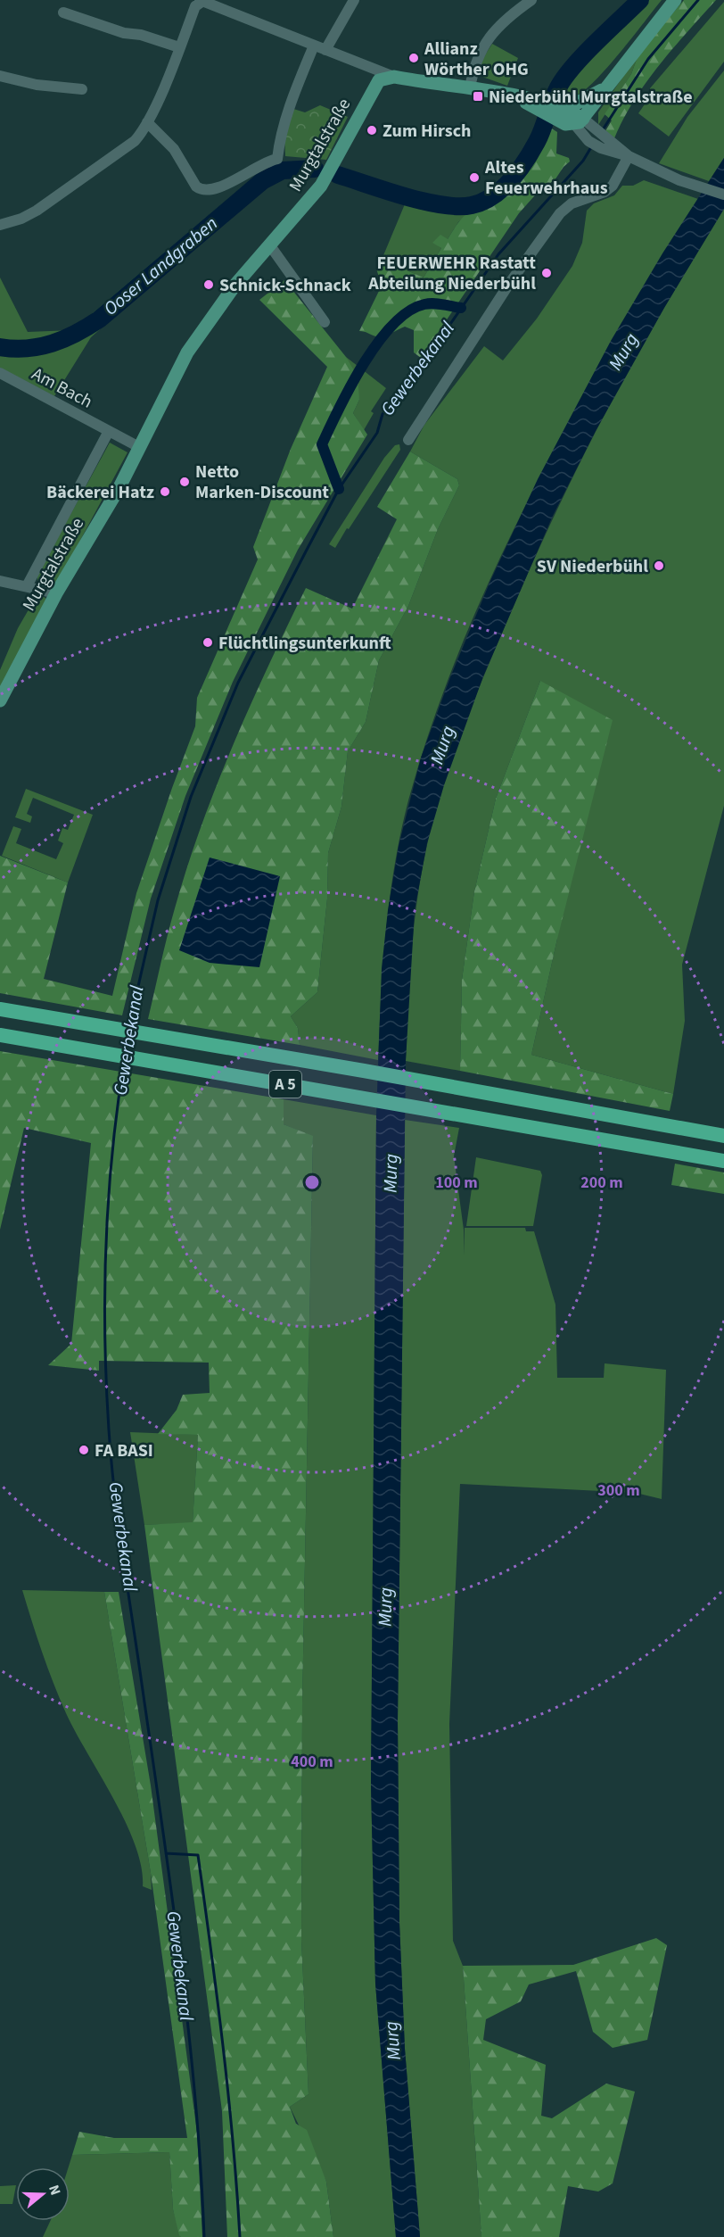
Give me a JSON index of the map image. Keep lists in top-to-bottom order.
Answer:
{
  "streets": {
    "highway": ["A 5"],
    "main road": ["Murgtalstraße"],
    "street": ["Am Bach"]
  },
  "crossings": [
    ["Murgtalstraße", "Am Bach"]
  ],
  "water": ["Ooser Landgraben", "Murg", "Gewerbekanal"],
  "places": {
    "other": [
      "Allianz Wörther OHG",
      "Zum Hirsch",
      "Altes Feuerwehrhaus",
      "FEUERWEHR Rastatt Abteilung Niederbühl",
      "Schnick-Schnack",
      "Netto Marken-Discount",
      "Bäckerei Hatz",
      "SV Niederbühl",
      "Flüchtlingsunterkunft",
      "FA BASI"
    ],
    "transit": ["Niederbühl Murgtalstraße"]
  },
  "north": "right",
  "rings": [
    "100 m",
    "200 m",
    "300 m",
    "400 m"
  ]
}
